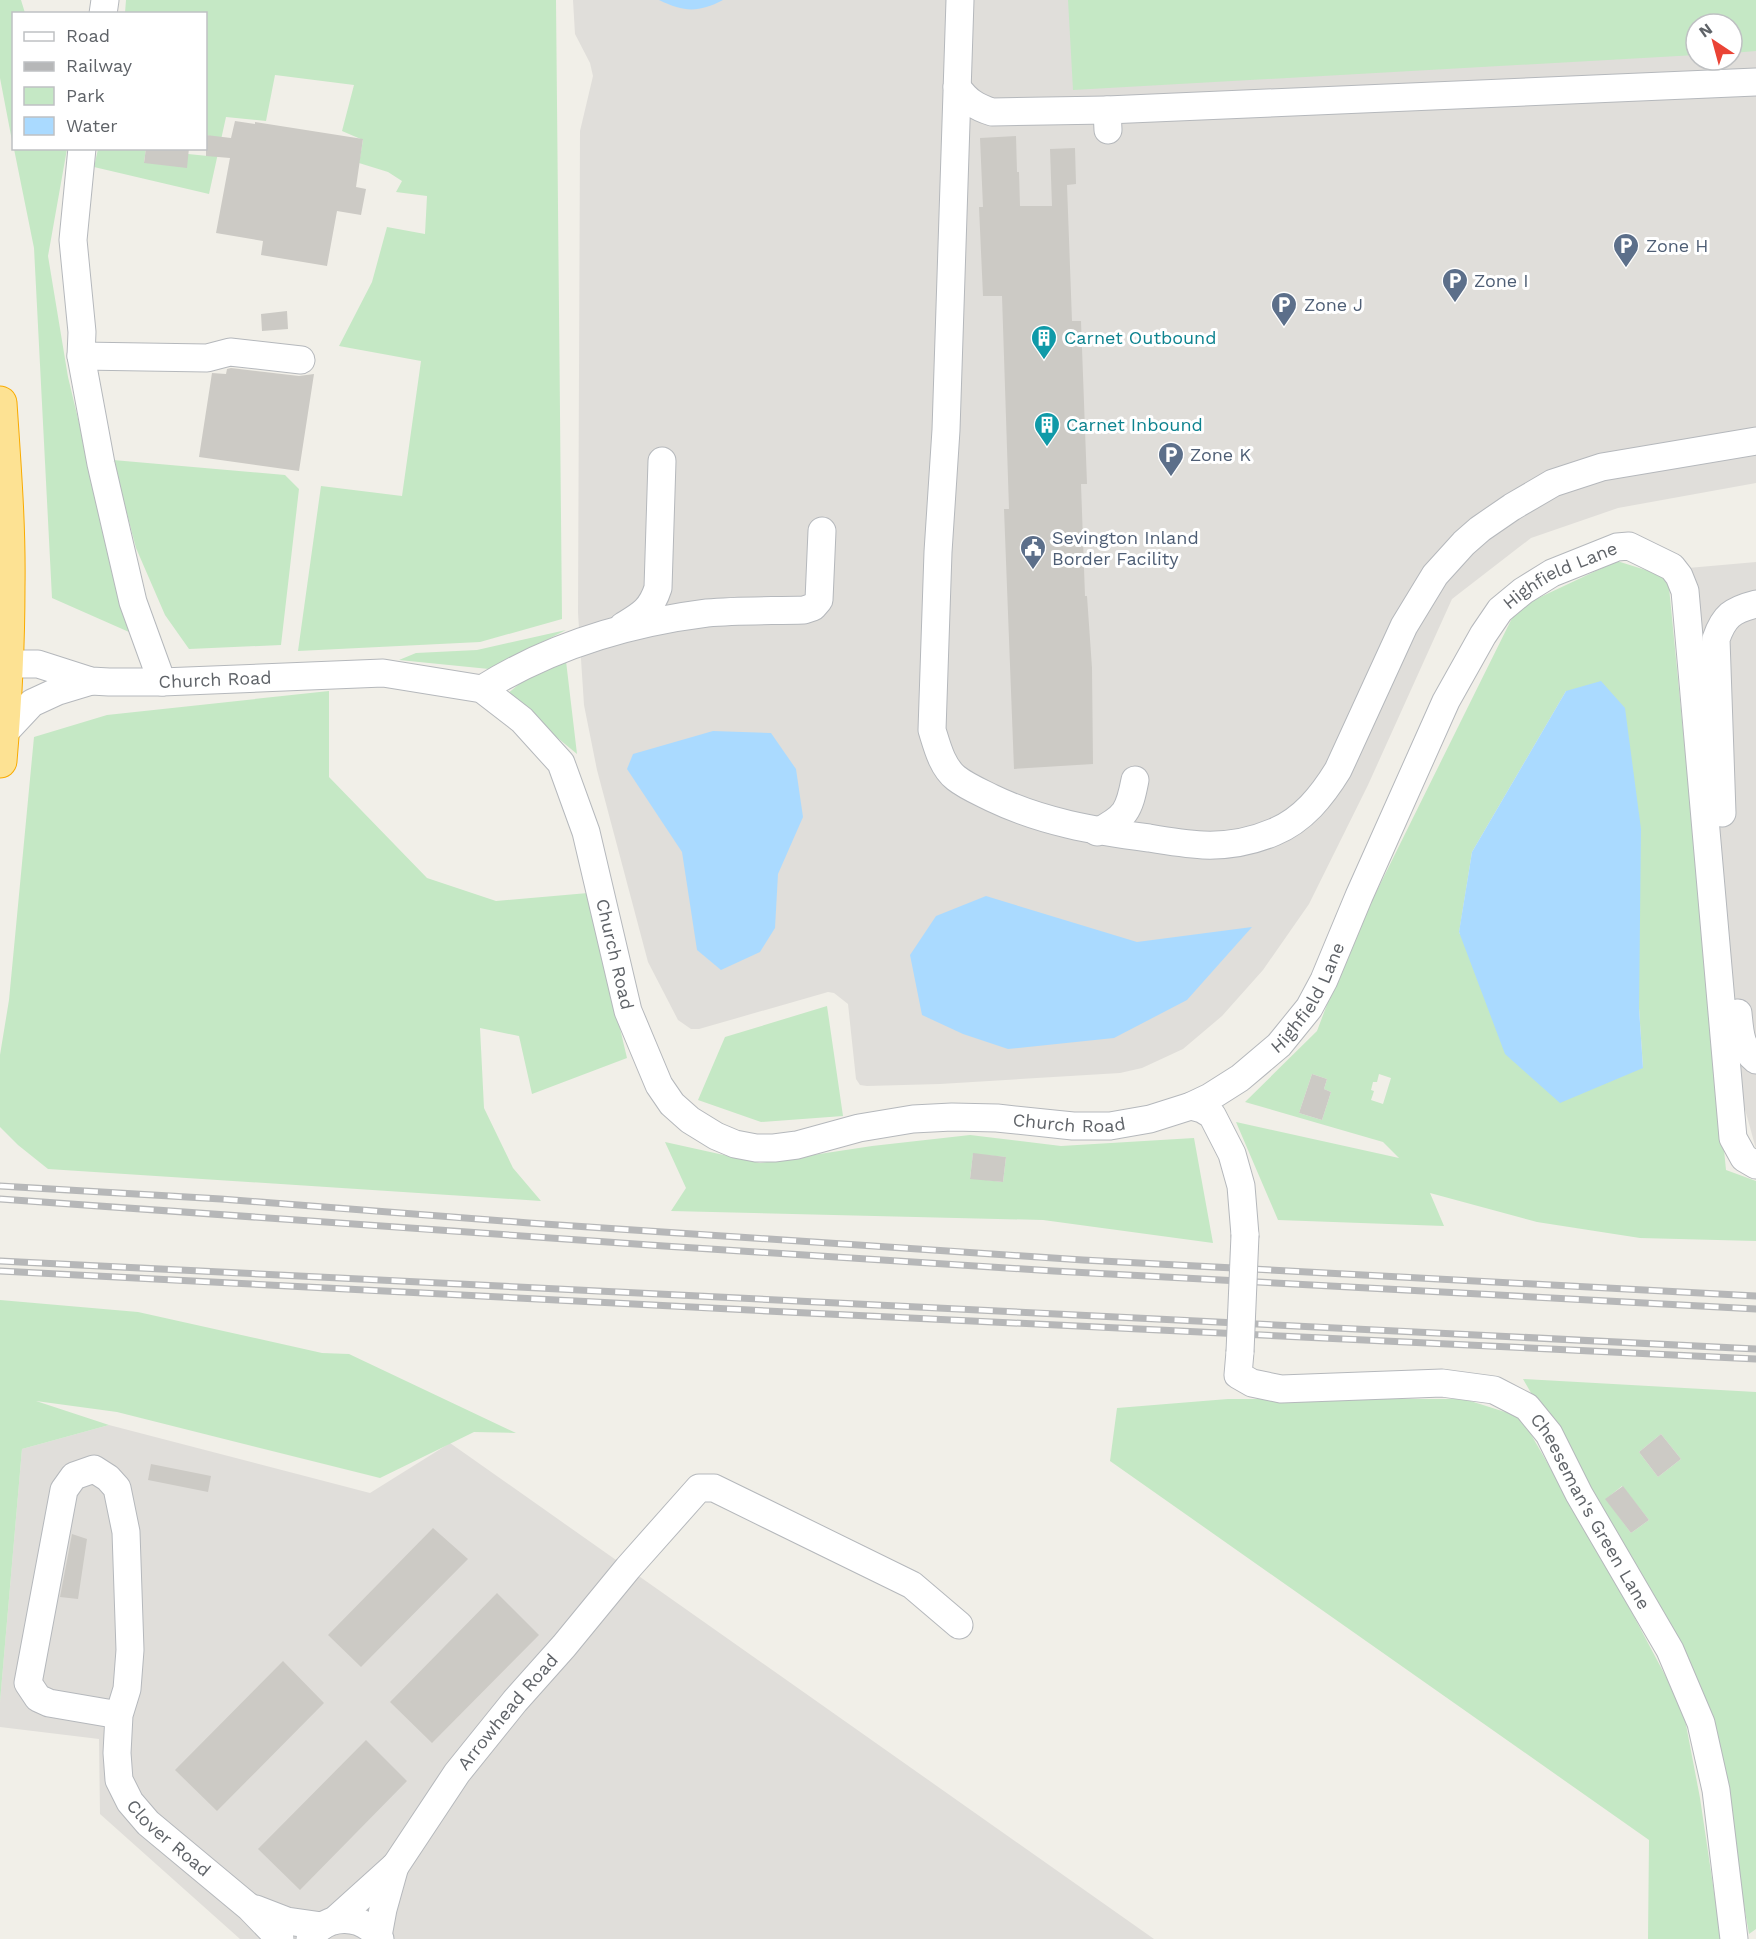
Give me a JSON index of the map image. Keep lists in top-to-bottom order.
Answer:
{
  "streets": {
    "street": [
      "Highfield Lane",
      "Church Road",
      "Cheeseman's Green Lane",
      "Arrowhead Road",
      "Clover Road"
    ]
  },
  "crossings": [
    ["Highfield Lane", "Church Road"],
    ["Highfield Lane", "Cheeseman's Green Lane"],
    ["Church Road", "Cheeseman's Green Lane"],
    ["Arrowhead Road", "Clover Road"]
  ],
  "places": {
    "parking": [
      "Zone H",
      "Zone I",
      "Zone J",
      "Zone K"
    ],
    "building": ["Carnet Outbound", "Carnet Inbound"],
    "public building": ["Sevington Inland Border Facility"]
  },
  "legend": [
    "Road",
    "Railway",
    "Park",
    "Water"
  ],
  "north": "top left"
}
